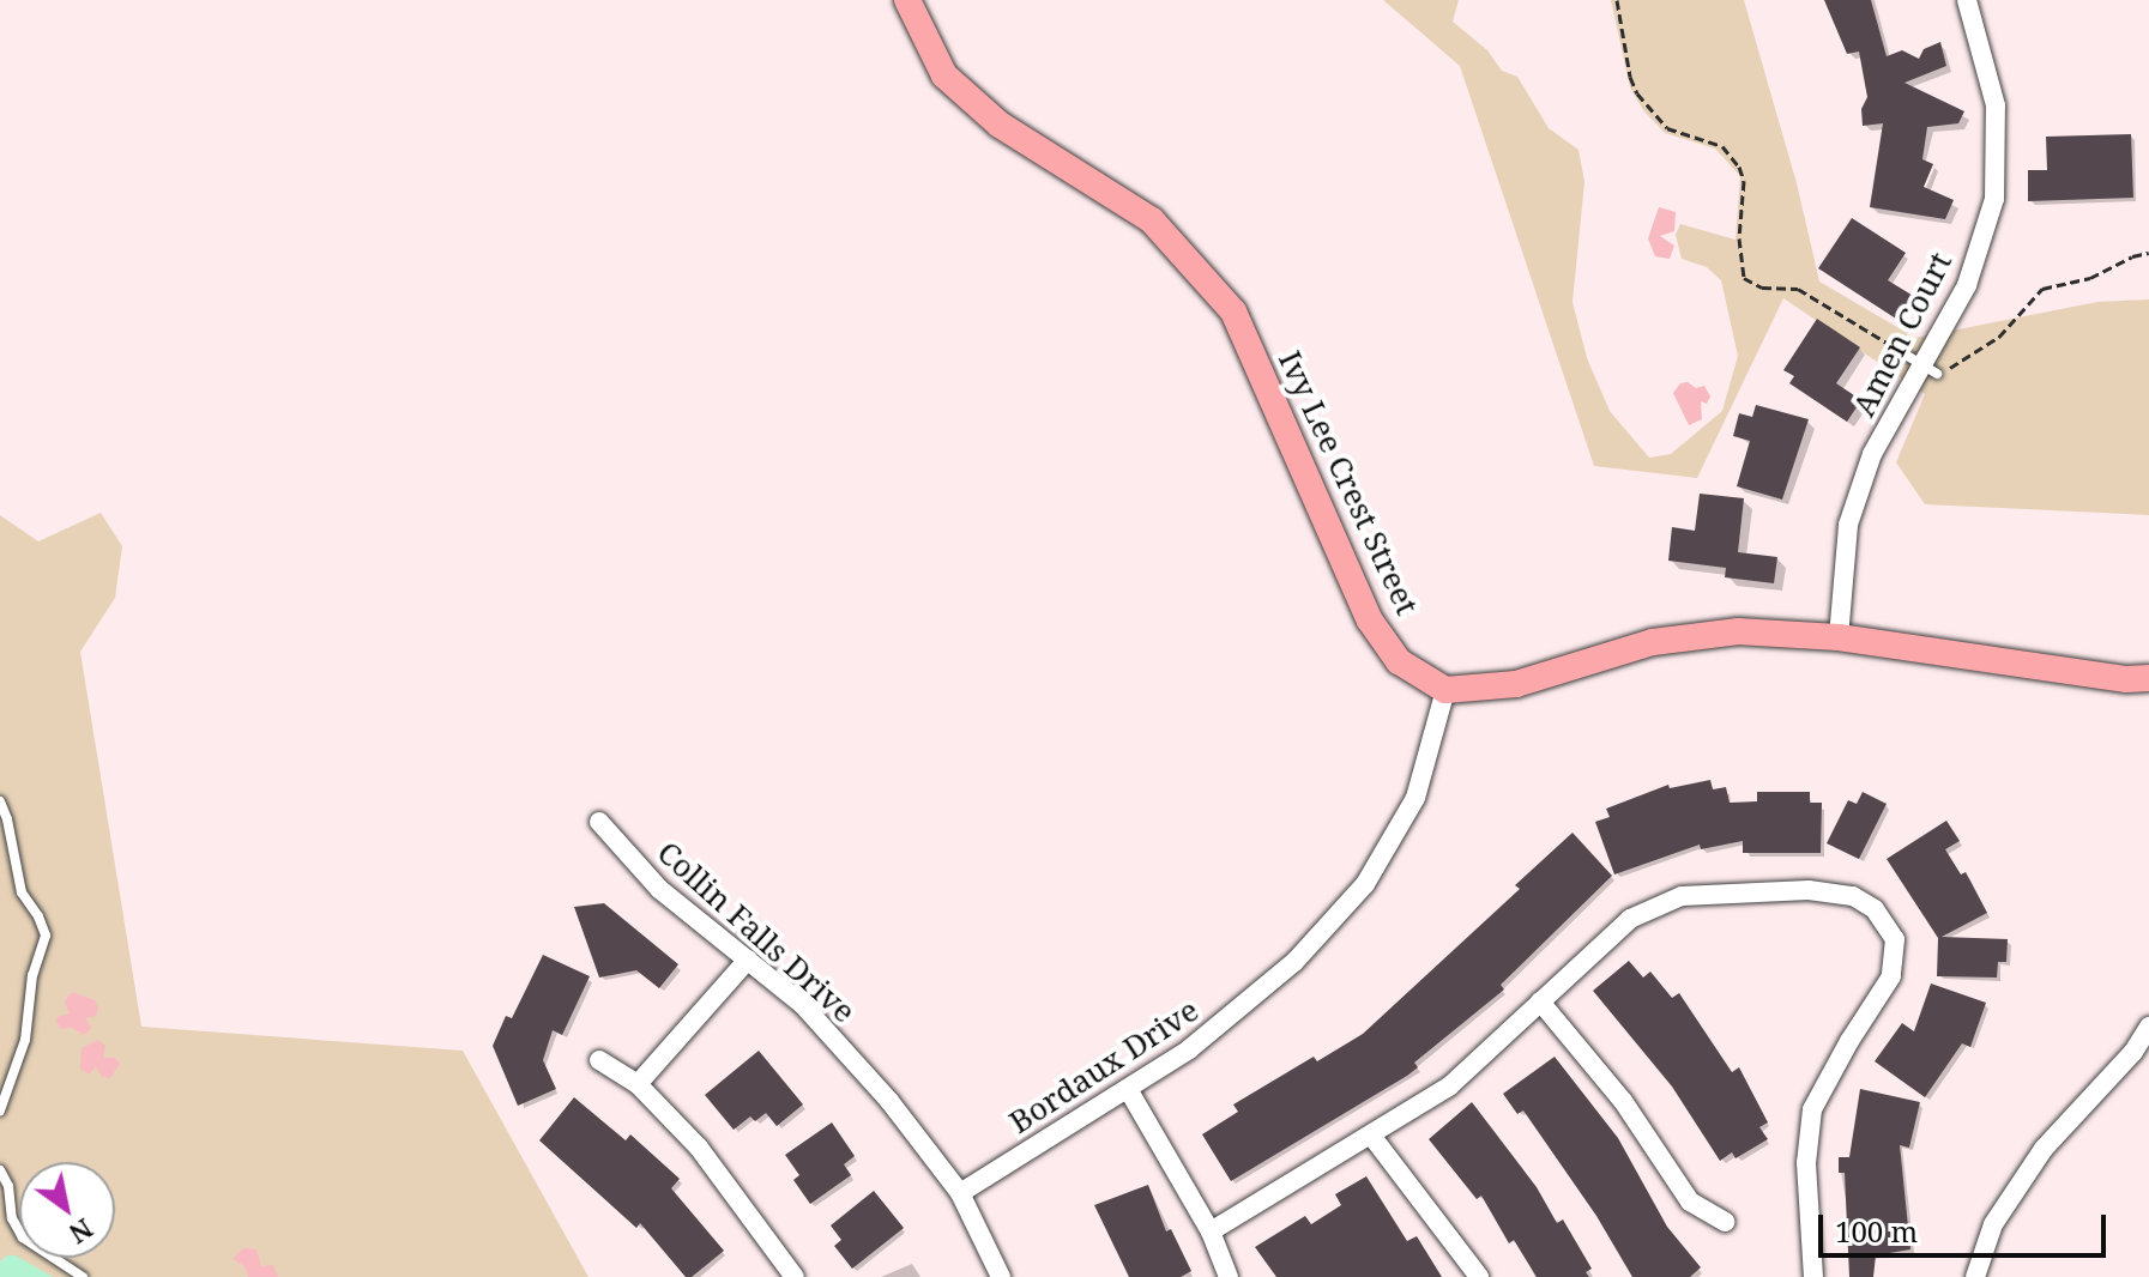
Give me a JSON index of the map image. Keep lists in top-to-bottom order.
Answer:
{
  "streets": {
    "street": [
      "Amen Court",
      "Ivy Lee Crest Street",
      "Collin Falls Drive",
      "Bordaux Drive"
    ]
  },
  "crossings": [
    ["Ivy Lee Crest Street", "Bordaux Drive"],
    ["Collin Falls Drive", "Bordaux Drive"]
  ],
  "scale_bar": "100 m",
  "north": "bottom right"
}
